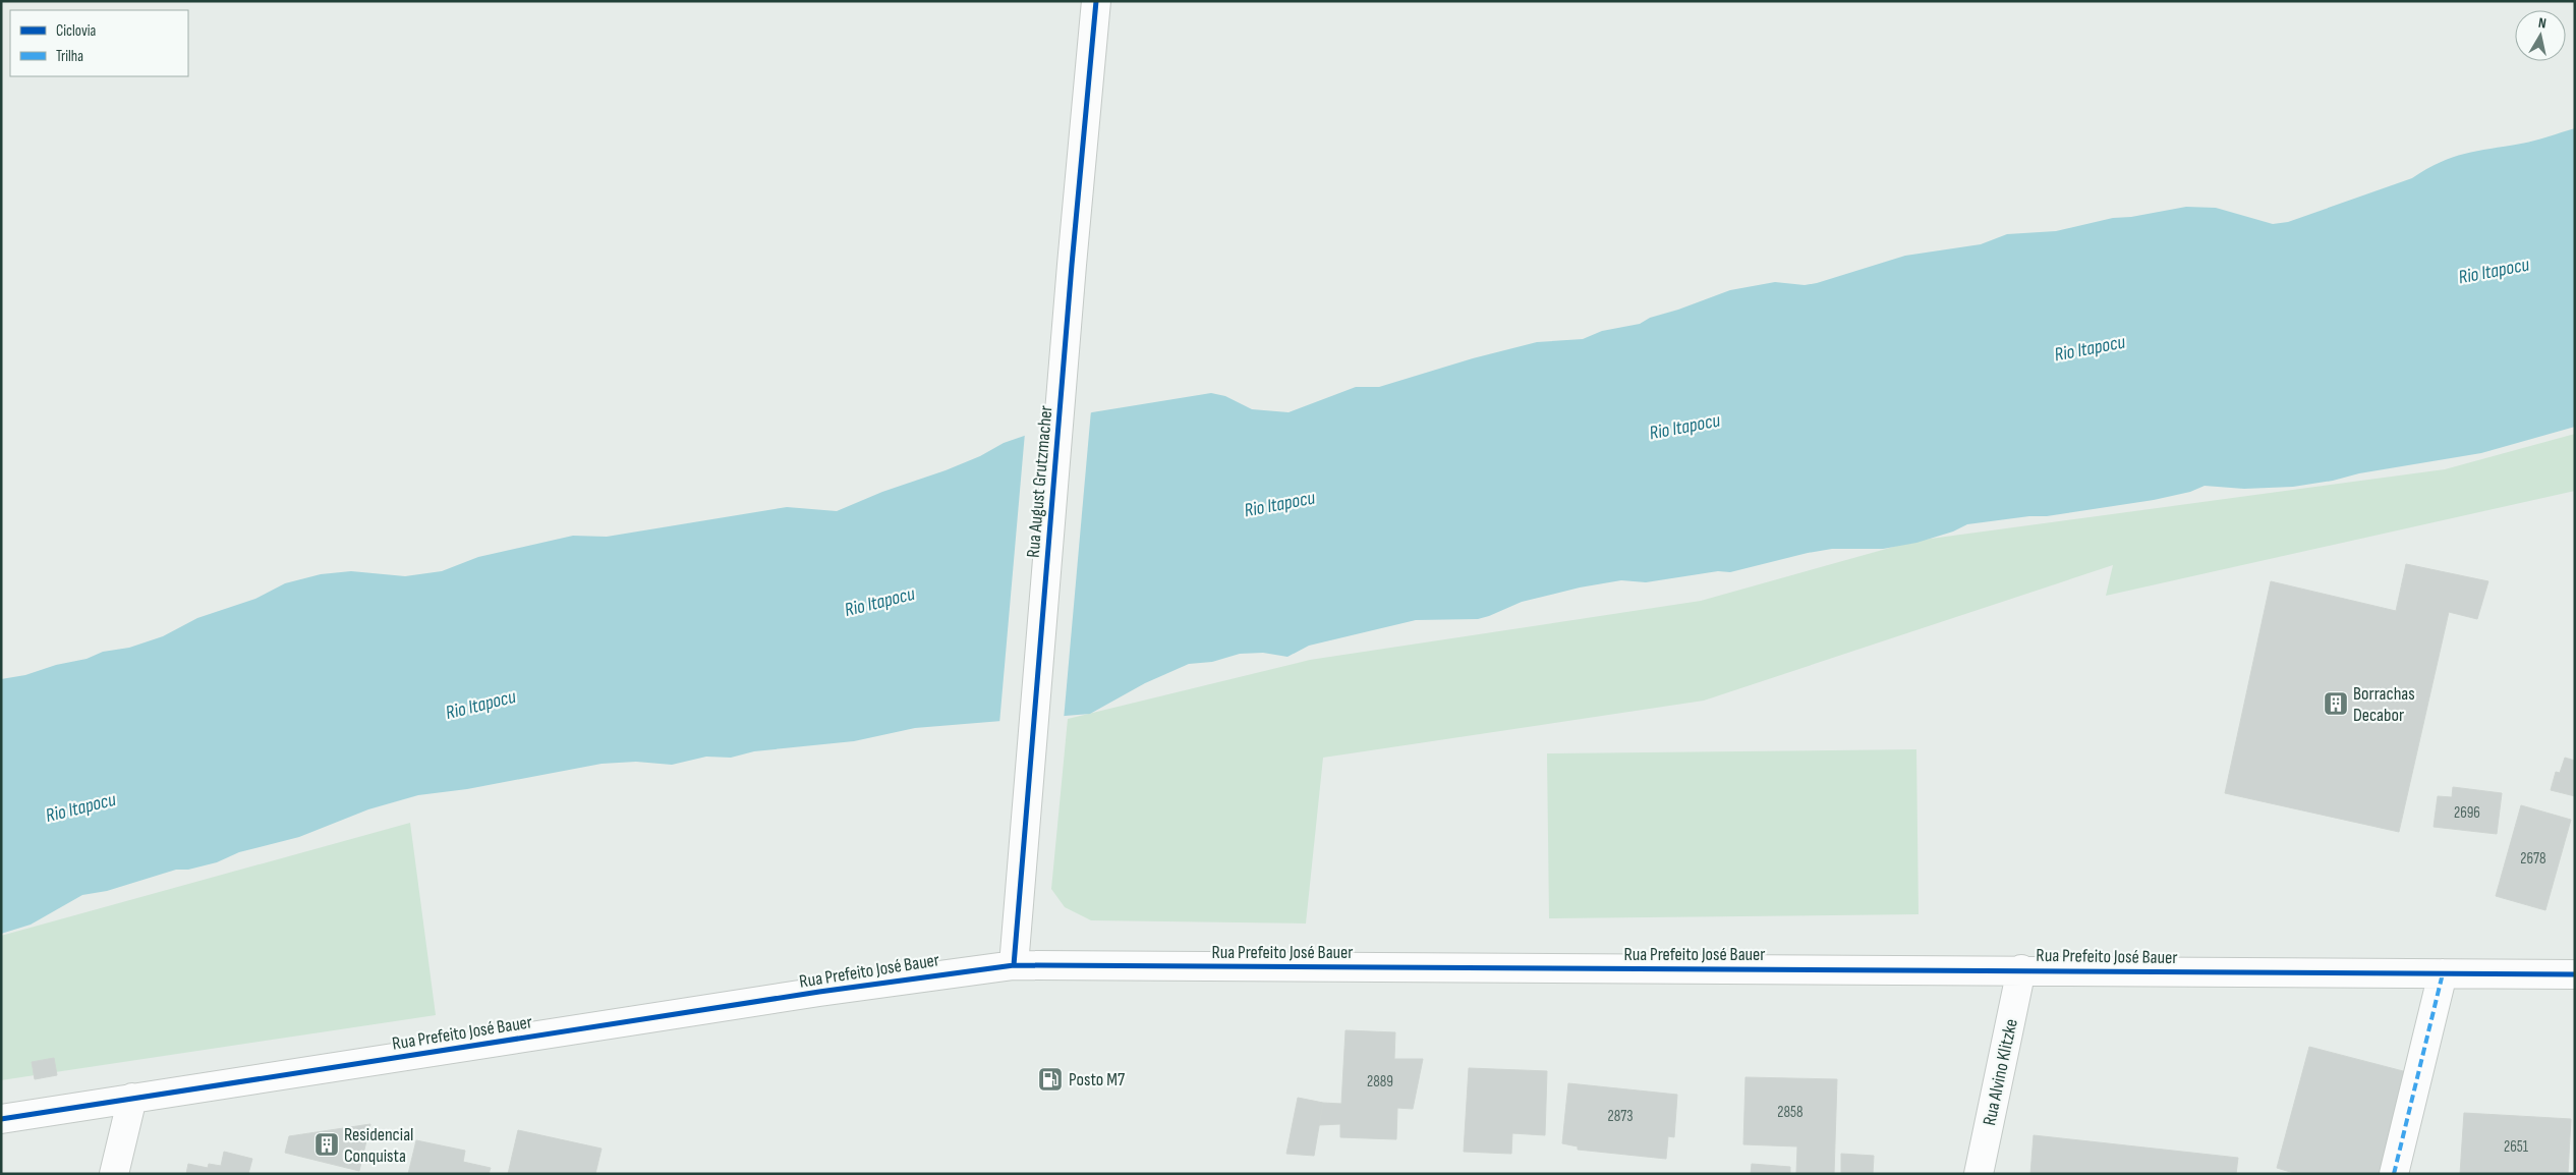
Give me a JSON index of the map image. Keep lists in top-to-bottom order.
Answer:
{
  "streets": {
    "street": ["Rua August Grutzmacher", "Rua Prefeito José Bauer", "Rua Alvino Klitzke"]
  },
  "crossings": [
    ["Rua August Grutzmacher", "Rua Prefeito José Bauer"],
    ["Rua Prefeito José Bauer", "Rua Alvino Klitzke"]
  ],
  "water": ["Rio Itapocu"],
  "places": {
    "building": ["Borrachas Decabor", "Residencial Conquista"],
    "fuel station": ["Posto M7"]
  },
  "house_numbers": [
    "2696",
    "2678",
    "2889",
    "2858",
    "2873",
    "2651"
  ],
  "legend": ["Ciclovia", "Trilha"],
  "north": "top"
}
